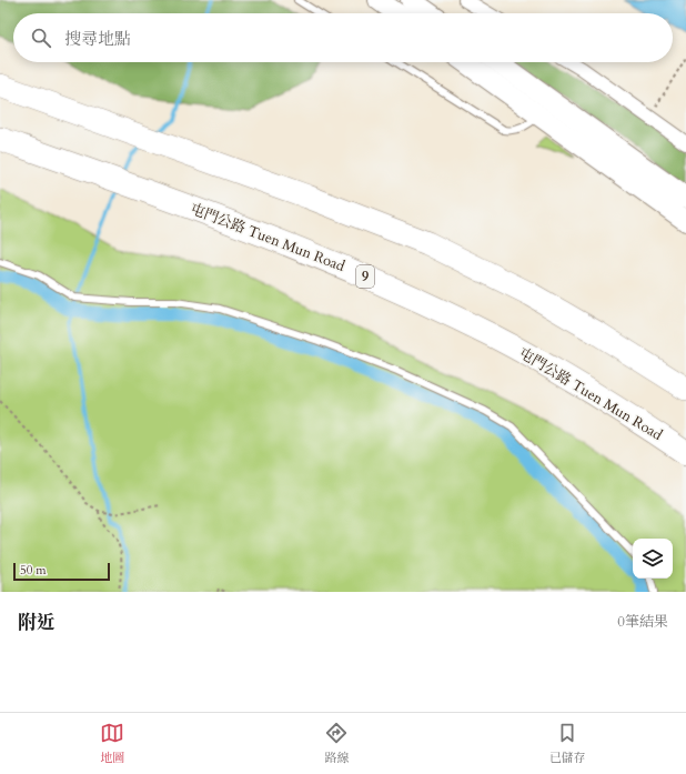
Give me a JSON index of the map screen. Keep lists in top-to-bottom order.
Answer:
{
  "streets": {
    "highway": ["屯門公路 Tuen Mun Road", "9"]
  },
  "scale_bar": "50 m",
  "page": {
    "search": "搜尋地點",
    "scale": "50 m",
    "heading": ["附近", "0筆結果"],
    "nav": ["地圖", "路線", "已儲存"]
  }
}
